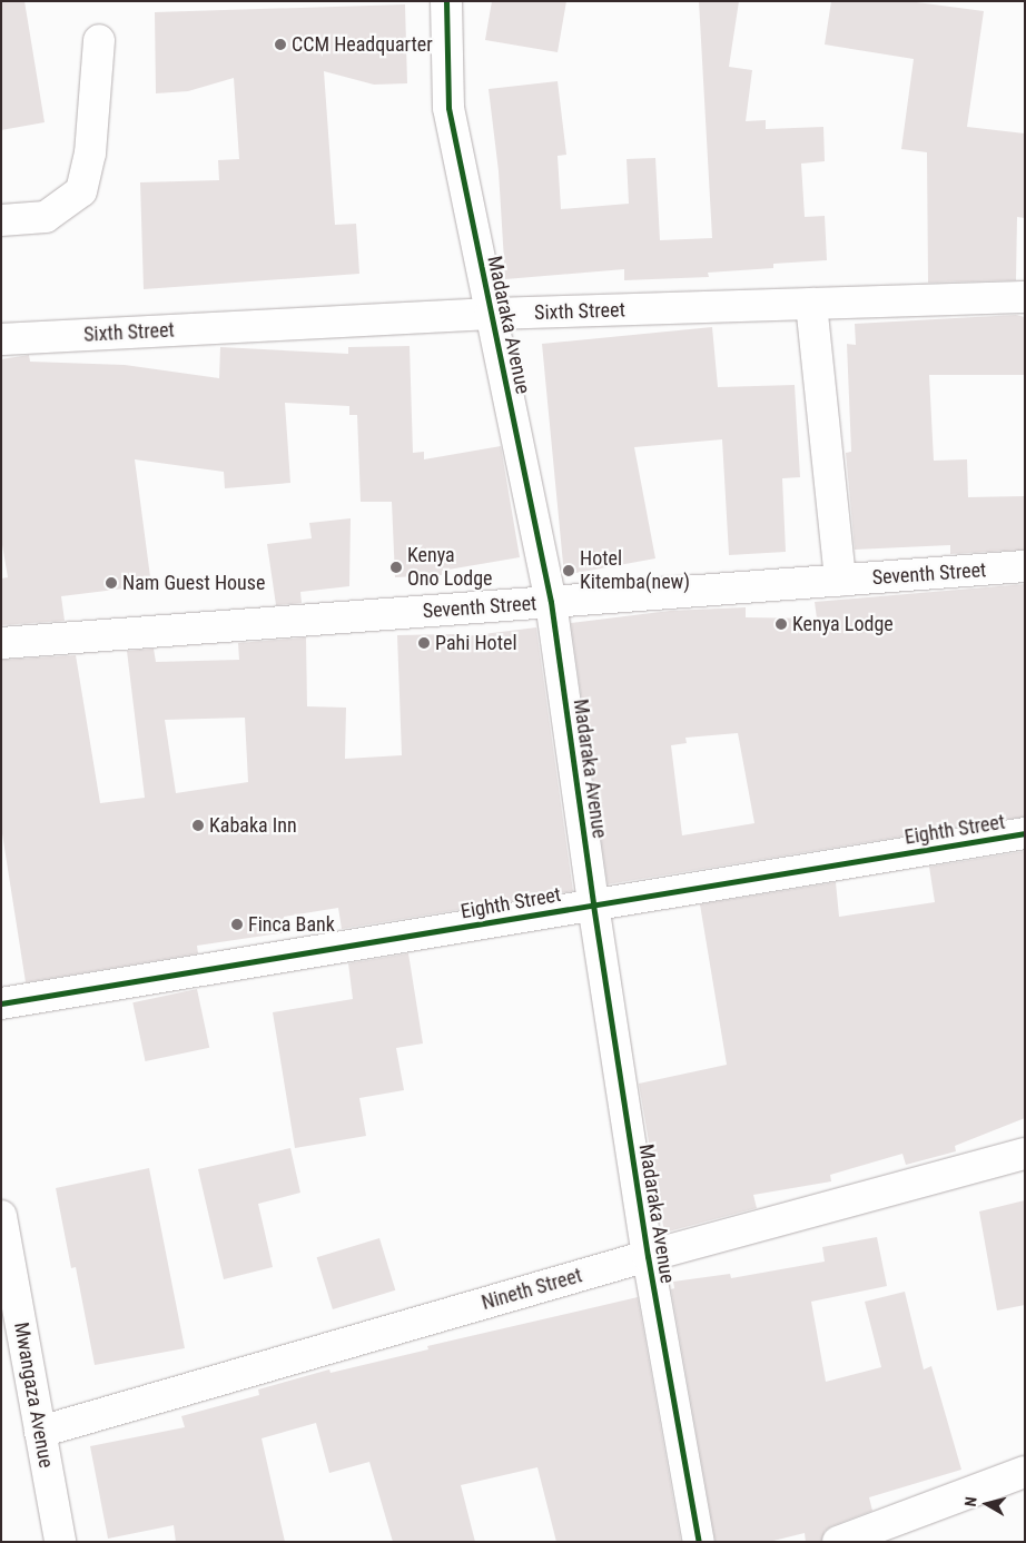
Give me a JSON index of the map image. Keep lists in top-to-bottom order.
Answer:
{
  "streets": {
    "street": [
      "Sixth Street",
      "Madaraka Avenue",
      "Seventh Street",
      "Eighth Street",
      "Nineth Street",
      "Mwangaza Avenue"
    ]
  },
  "crossings": [
    ["Sixth Street", "Madaraka Avenue"],
    ["Madaraka Avenue", "Seventh Street"],
    ["Madaraka Avenue", "Eighth Street"],
    ["Madaraka Avenue", "Nineth Street"],
    ["Nineth Street", "Mwangaza Avenue"]
  ],
  "places": [
    "CCM Headquarter",
    "Kenya Ono Lodge",
    "Hotel Kitemba(new)",
    "Nam Guest House",
    "Kenya Lodge",
    "Pahi Hotel",
    "Kabaka Inn",
    "Finca Bank"
  ],
  "north": "left"
}
